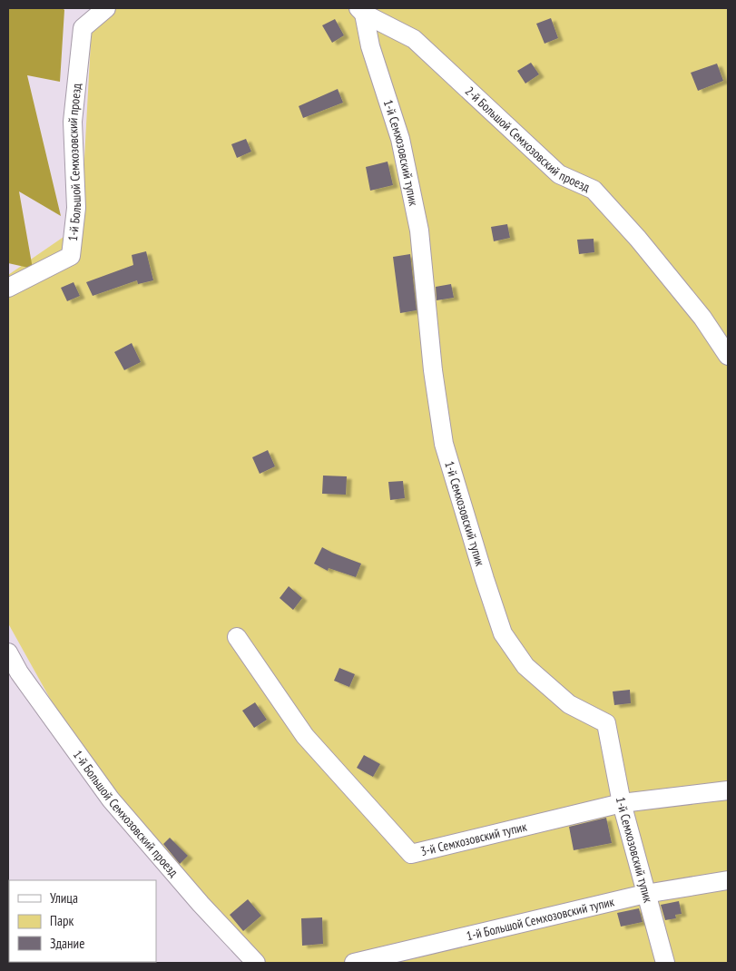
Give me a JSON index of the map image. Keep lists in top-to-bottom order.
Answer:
{
  "streets": {
    "street": [
      "2-й Большой Семхозовский проезд",
      "1-й Семхозовский тупик",
      "1-й Большой Семхозовский проезд",
      "3-й Семхозовский тупик",
      "1-й Большой Семхозовский тупик"
    ]
  },
  "crossings": [
    ["2-й Большой Семхозовский проезд", "1-й Семхозовский тупик"],
    ["1-й Семхозовский тупик", "3-й Семхозовский тупик"],
    ["1-й Семхозовский тупик", "1-й Большой Семхозовский тупик"]
  ],
  "legend": ["Улица", "Парк", "Здание"]
}
